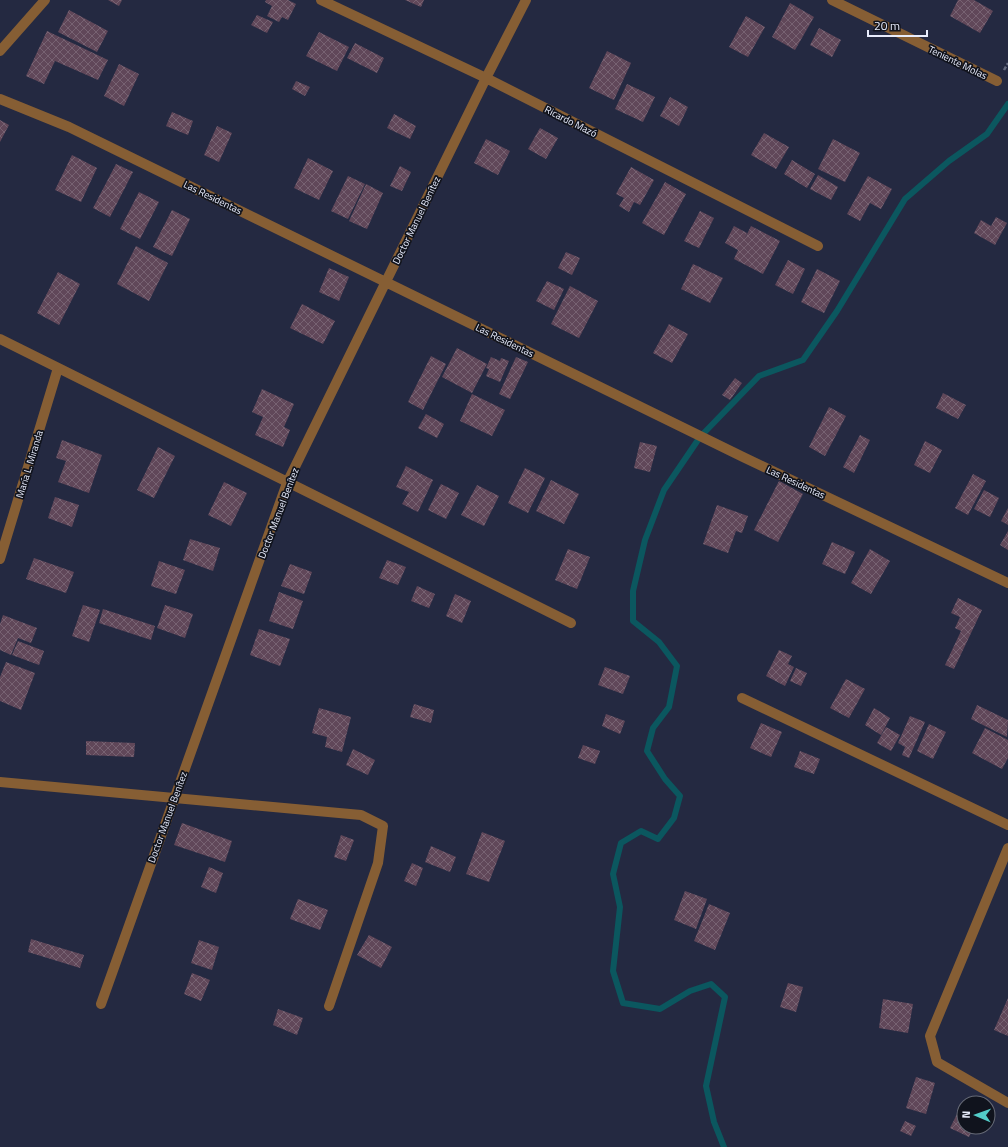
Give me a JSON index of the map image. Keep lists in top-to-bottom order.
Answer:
{
  "streets": {
    "street": [
      "Teniente Molas",
      "Ricardo Mazó",
      "Las Residentas",
      "Doctor Manuel Benítez",
      "María L. Miranda"
    ]
  },
  "crossings": [
    ["Ricardo Mazó", "Doctor Manuel Benítez"],
    ["Las Residentas", "Doctor Manuel Benítez"]
  ],
  "scale_bar": "20 m",
  "north": "left"
}
